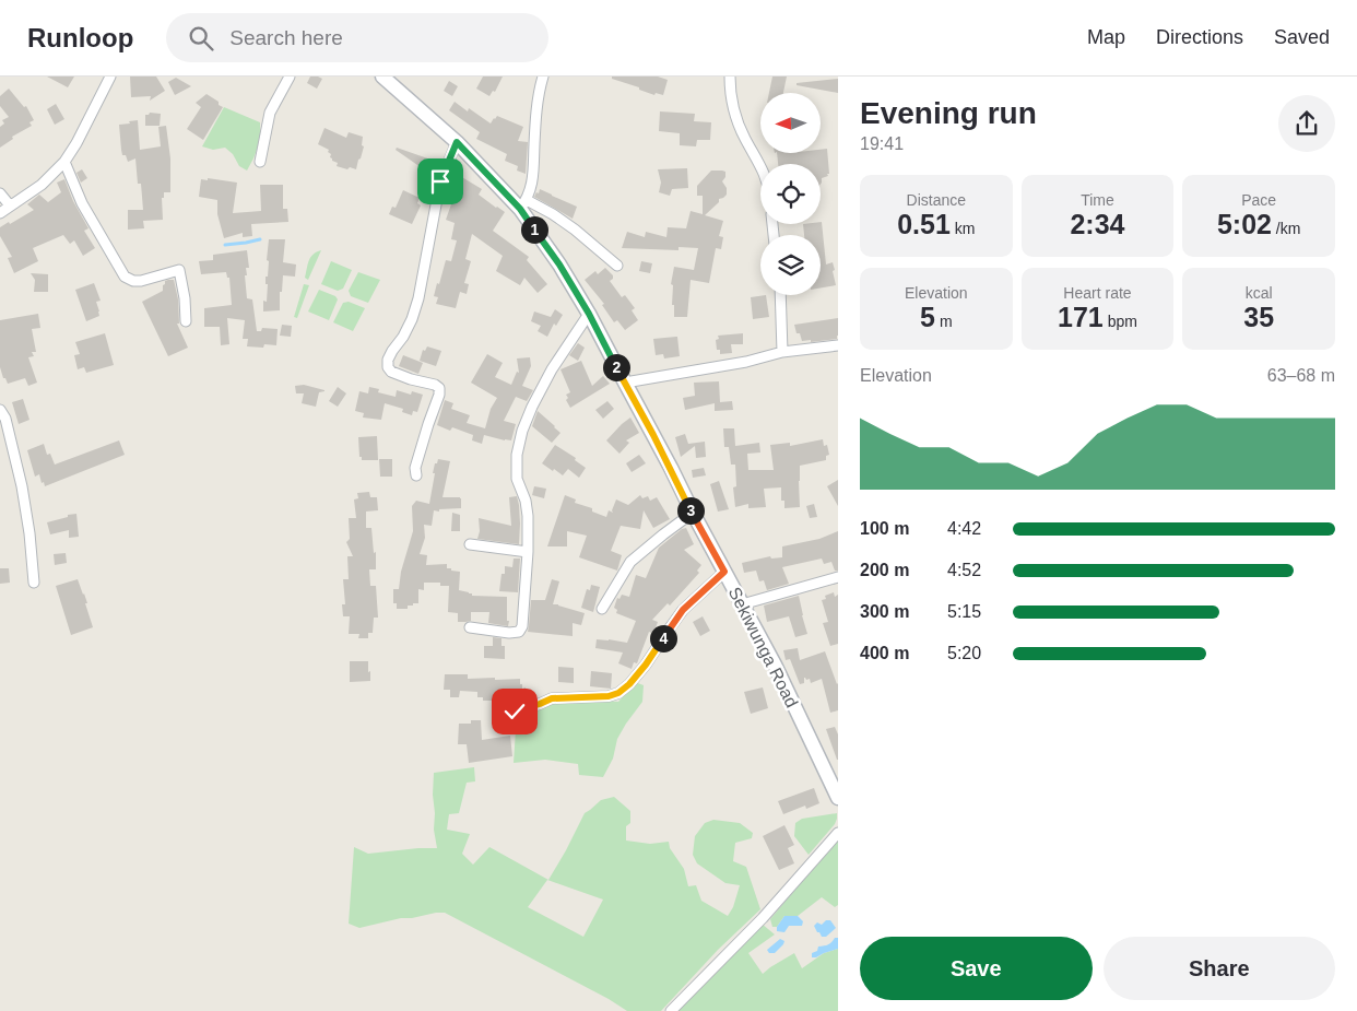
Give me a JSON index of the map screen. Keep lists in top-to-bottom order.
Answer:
{
  "streets": {
    "main road": ["Sekiwunga Road"]
  },
  "north": "left",
  "page": {
    "header": "Runloop",
    "search": "Search here",
    "nav": ["Map", "Directions", "Saved"],
    "heading": ["Evening run", "19:41"],
    "stats": [
      ["Distance", "0.51 km"],
      ["Time", "2:34"],
      ["Pace", "5:02 /km"],
      ["Elevation", "5 m"],
      ["Heart rate", "171 bpm"],
      ["kcal", "35"]
    ],
    "pins": [
      "1",
      "2",
      "3",
      "4"
    ],
    "chart": ["Elevation", "63–68 m"],
    "list": [
      {
        "name": "100 m",
        "note": "4:42"
      },
      {
        "name": "200 m",
        "note": "4:52"
      },
      {
        "name": "300 m",
        "note": "5:15"
      },
      {
        "name": "400 m",
        "note": "5:20"
      }
    ],
    "buttons": ["Save", "Share"]
  }
}
